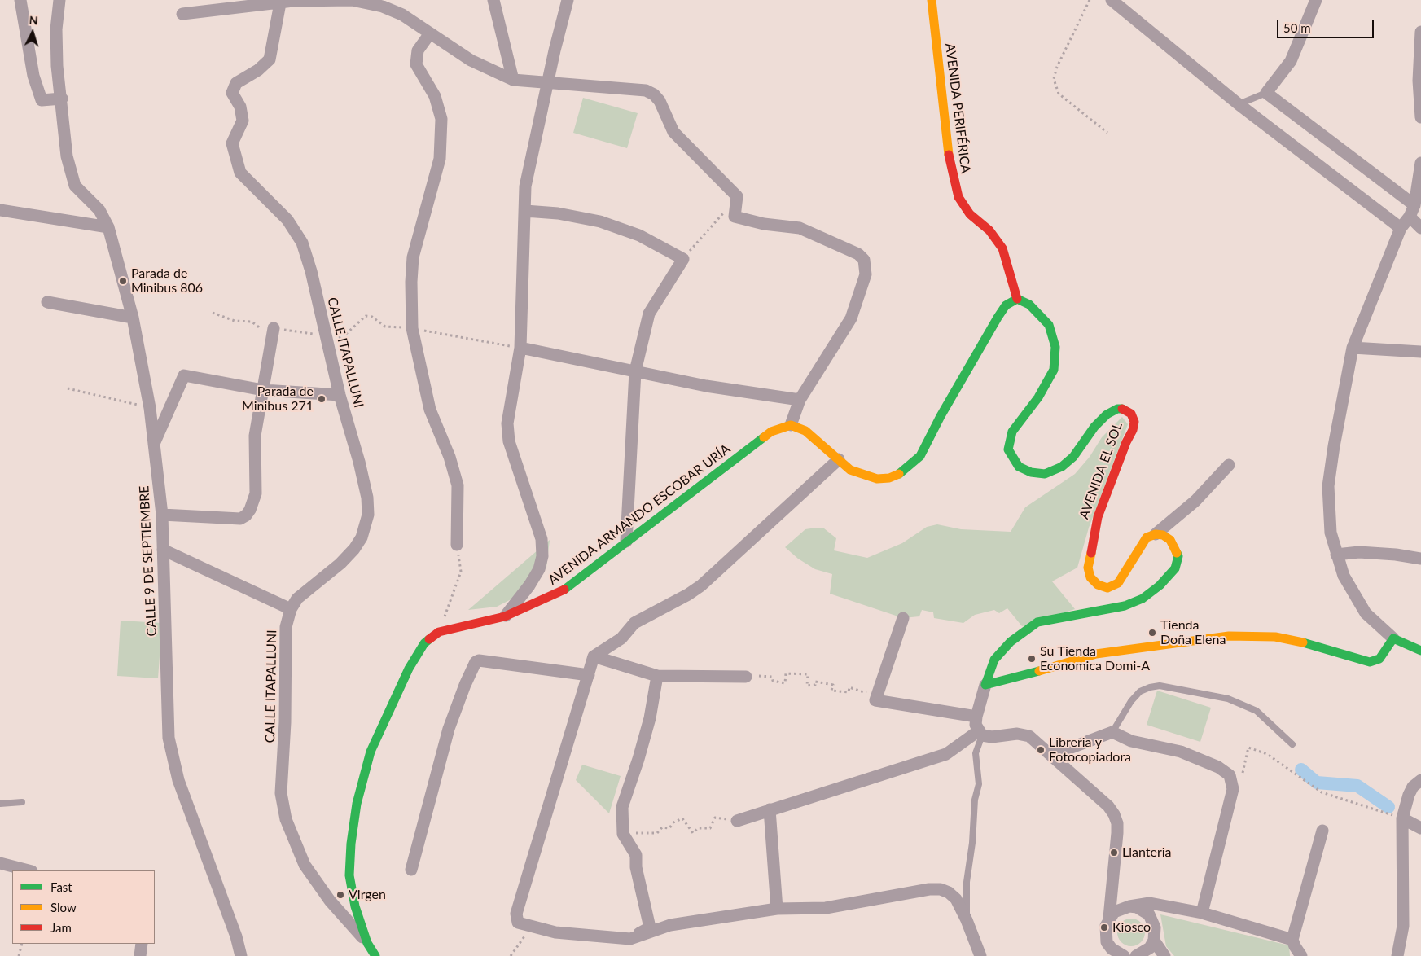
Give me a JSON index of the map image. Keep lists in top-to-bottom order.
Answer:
{
  "streets": {
    "main road": ["AVENIDA PERIFÉRICA", "AVENIDA EL SOL", "AVENIDA ARMANDO ESCOBAR URÍA"],
    "street": ["CALLE ITAPALLUNI", "CALLE 9 DE SEPTIEMBRE"]
  },
  "crossings": [
    ["AVENIDA PERIFÉRICA", "AVENIDA EL SOL"],
    ["CALLE ITAPALLUNI", "AVENIDA ARMANDO ESCOBAR URÍA"]
  ],
  "places": [
    "Parada de Minibus 806",
    "Parada de Minibus 271",
    "Tienda Doña Elena",
    "Su Tienda Economica Domi-A",
    "Libreria y Fotocopiadora",
    "Llanteria",
    "Virgen",
    "Kiosco"
  ],
  "legend": ["Fast", "Slow", "Jam"],
  "scale_bar": "50 m",
  "north": "top"
}
